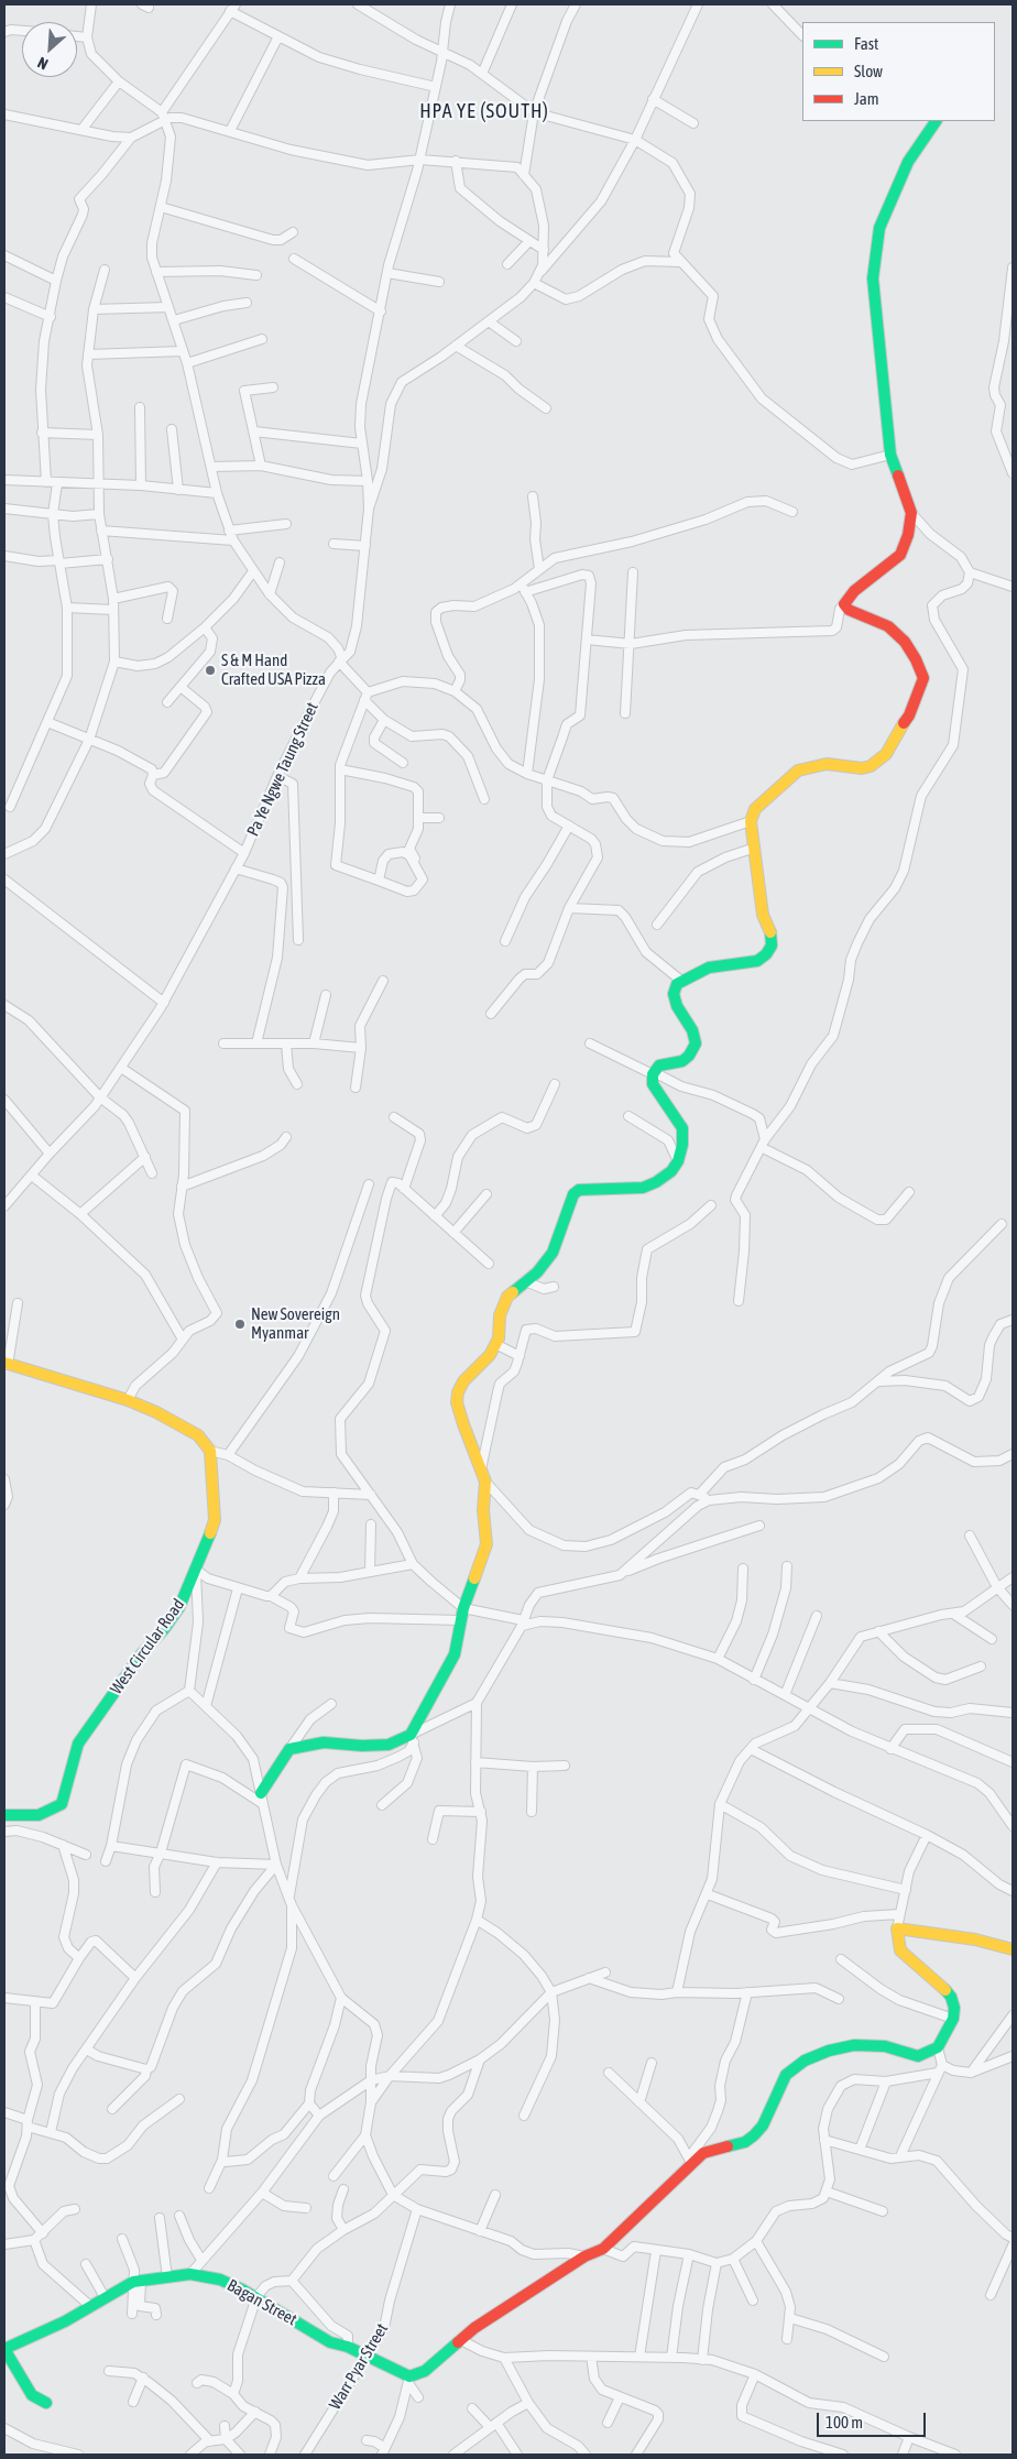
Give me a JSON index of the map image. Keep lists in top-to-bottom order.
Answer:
{
  "streets": {
    "street": [
      "Pa Ye Ngwe Taung Street",
      "West Circular Road",
      "Bagan Street",
      "Warr Pyar Street"
    ]
  },
  "crossings": [
    ["Bagan Street", "Warr Pyar Street"]
  ],
  "districts": ["HPA YE (SOUTH)"],
  "places": ["S & M Hand Crafted USA Pizza", "New Sovereign Myanmar"],
  "legend": ["Fast", "Slow", "Jam"],
  "scale_bar": "100 m",
  "north": "bottom left"
}
